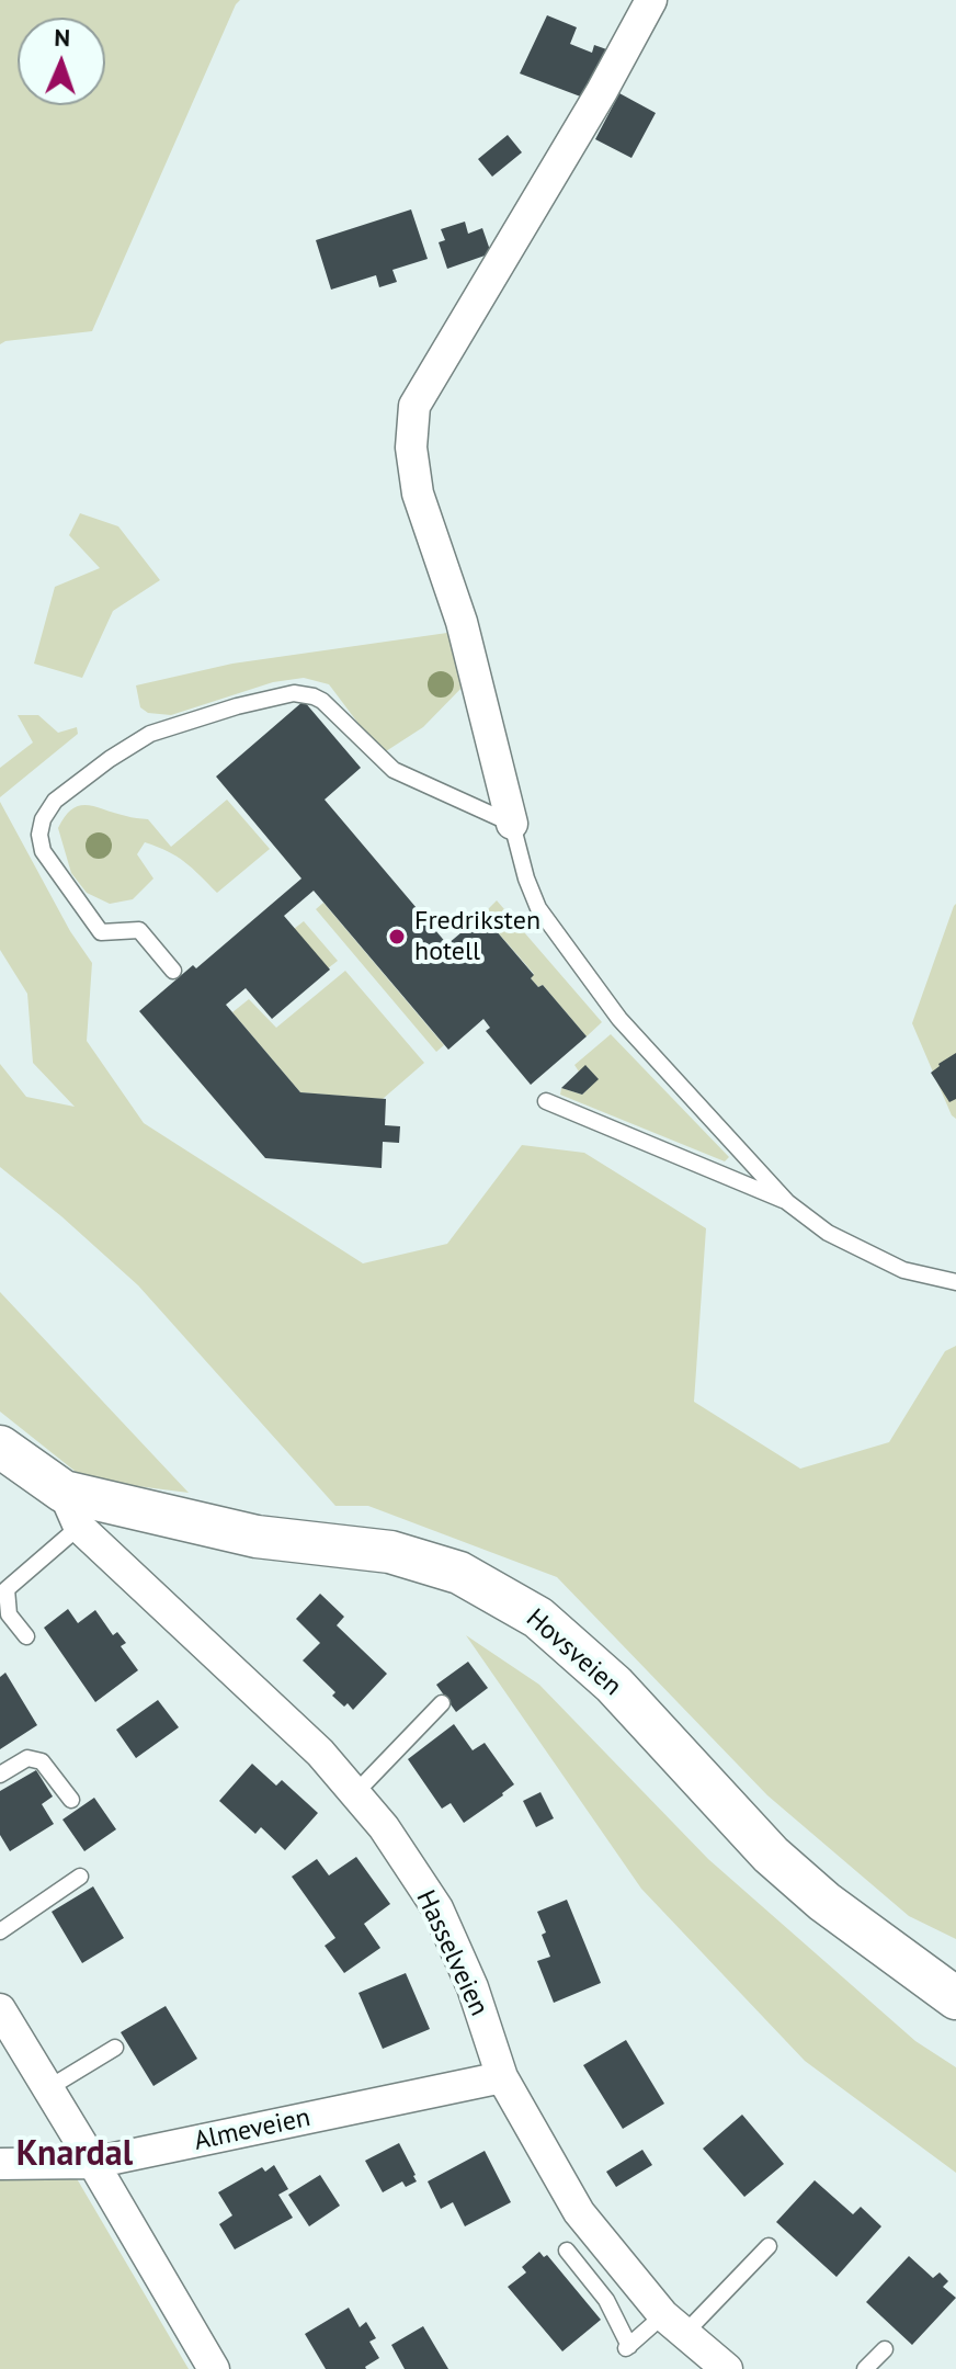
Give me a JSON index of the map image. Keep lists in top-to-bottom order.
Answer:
{
  "streets": {
    "street": ["Hovsveien", "Hasselveien", "Almeveien"]
  },
  "crossings": [
    ["Hovsveien", "Hasselveien"],
    ["Hasselveien", "Almeveien"]
  ],
  "districts": ["Knardal"],
  "places": ["Fredriksten hotell"],
  "north": "top"
}
